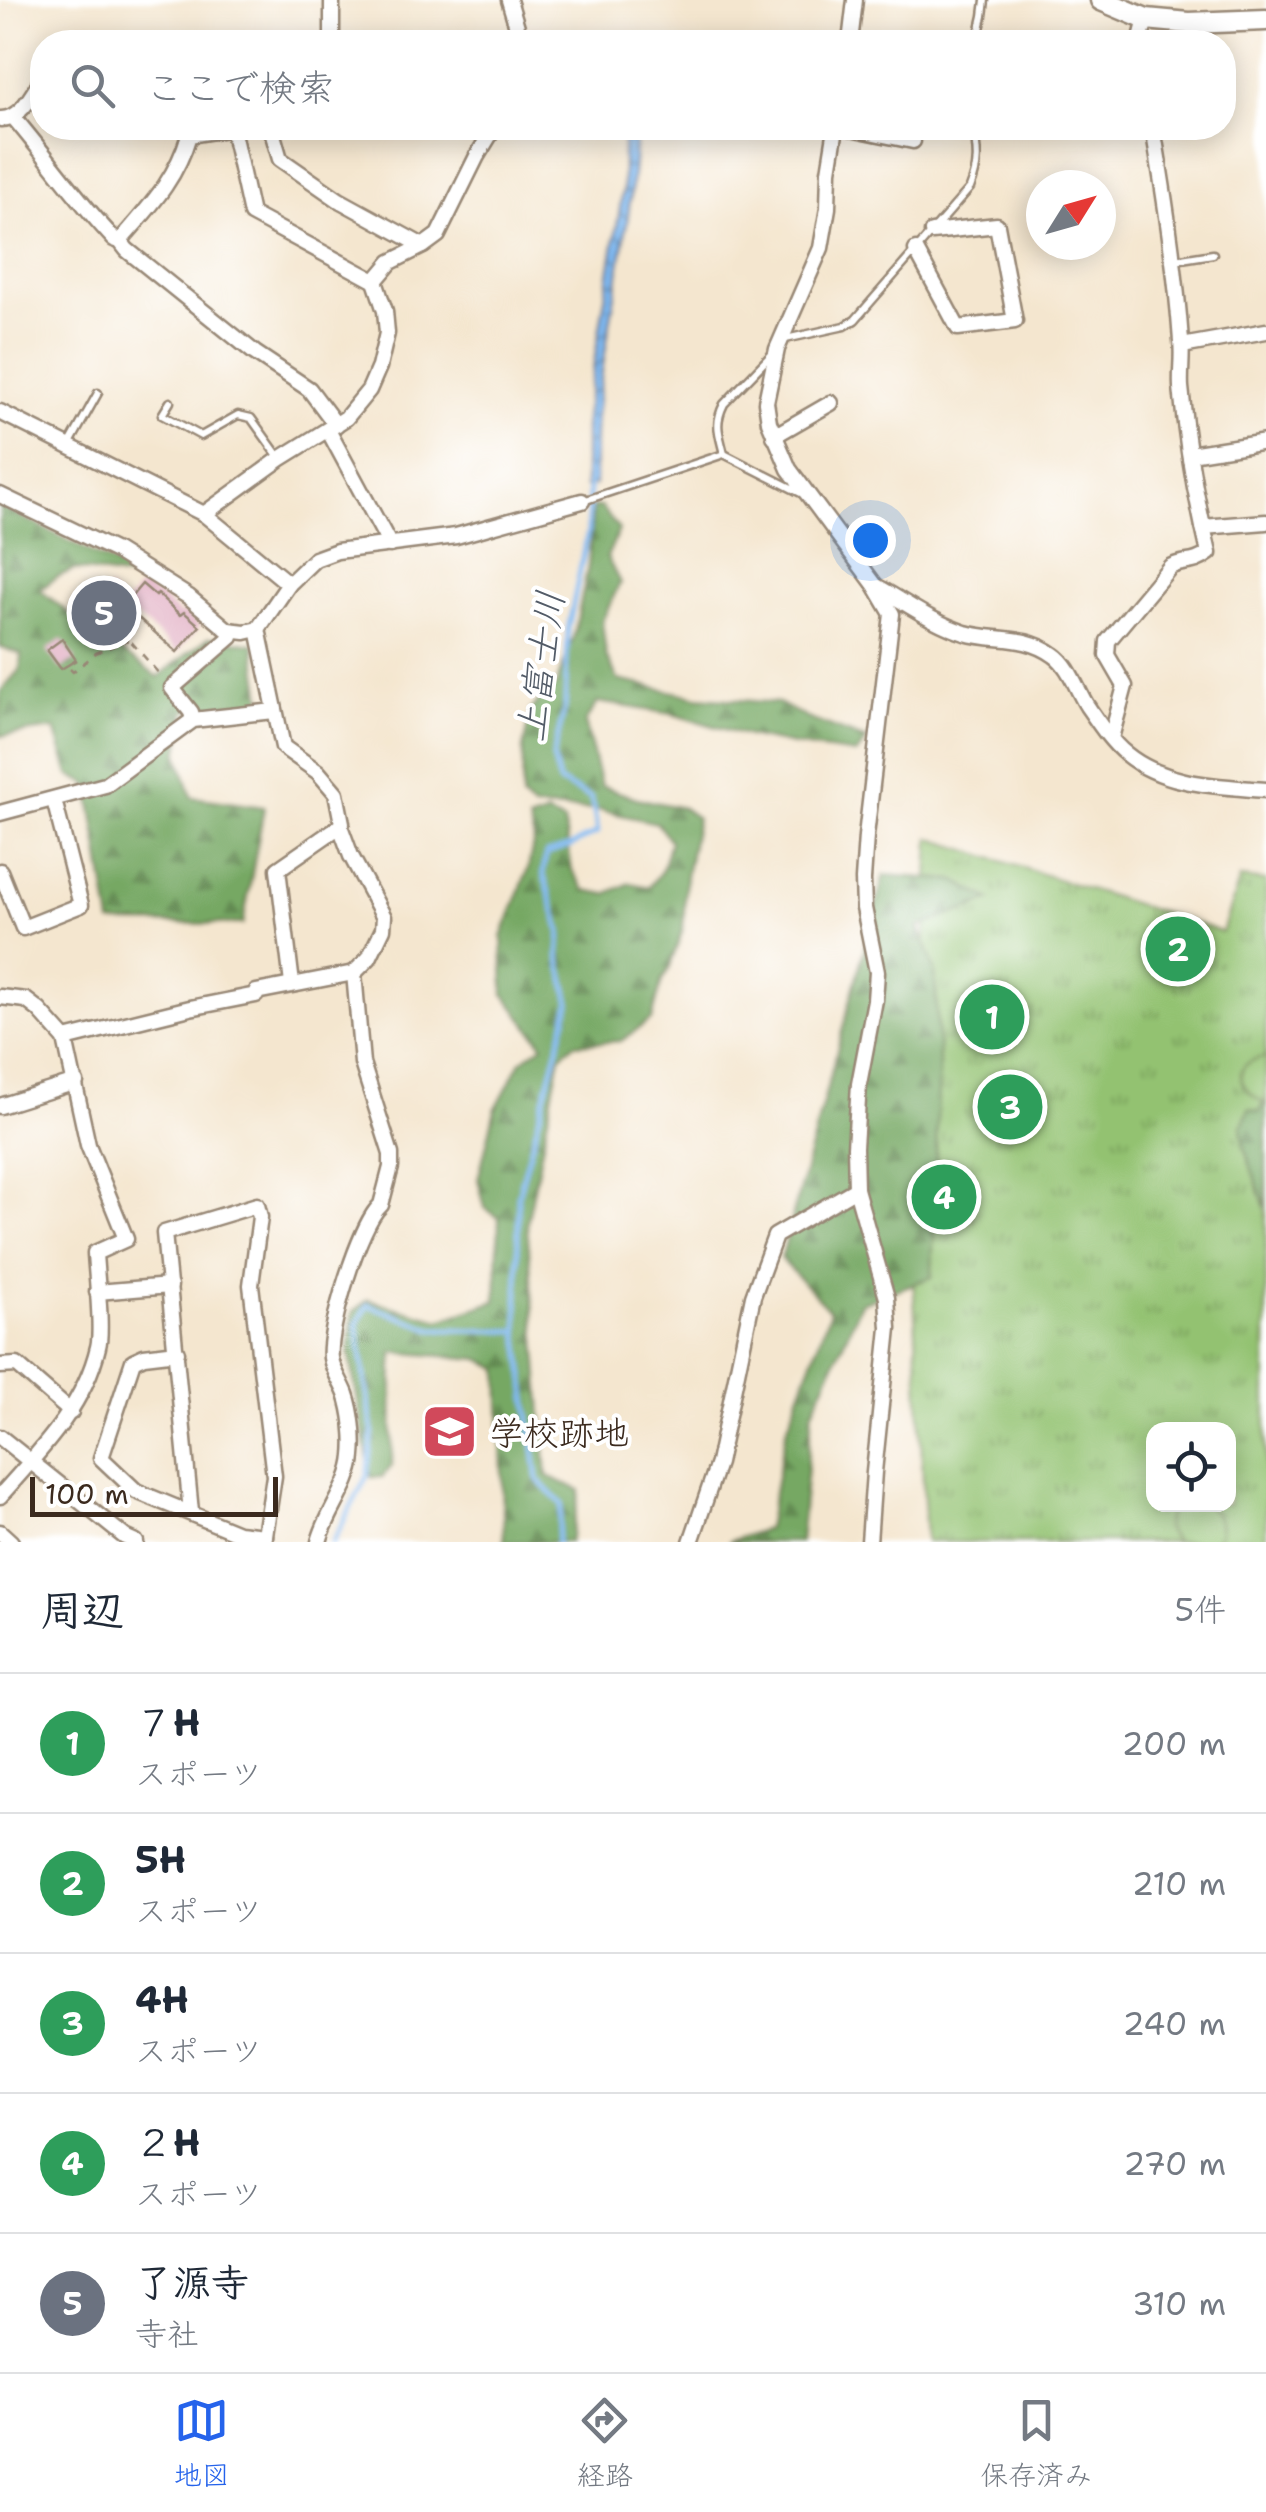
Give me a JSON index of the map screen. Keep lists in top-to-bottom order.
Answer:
{
  "water": ["上富士川"],
  "places": {
    "school or university": ["学校跡地"]
  },
  "scale_bar": "100 m",
  "north": "top right",
  "page": {
    "search": "ここで検索",
    "pins": [
      "5",
      "2",
      "1",
      "3",
      "4"
    ],
    "scale": "100 m",
    "heading": ["周辺", "5件"],
    "list": [
      {
        "mark": "1",
        "name": "７H",
        "note": "スポーツ",
        "value": "200 m"
      },
      {
        "mark": "2",
        "name": "5H",
        "note": "スポーツ",
        "value": "210 m"
      },
      {
        "mark": "3",
        "name": "4H",
        "note": "スポーツ",
        "value": "240 m"
      },
      {
        "mark": "4",
        "name": "２H",
        "note": "スポーツ",
        "value": "270 m"
      },
      {
        "mark": "5",
        "name": "了源寺",
        "note": "寺社",
        "value": "310 m"
      }
    ],
    "nav": ["地図", "経路", "保存済み"]
  }
}
